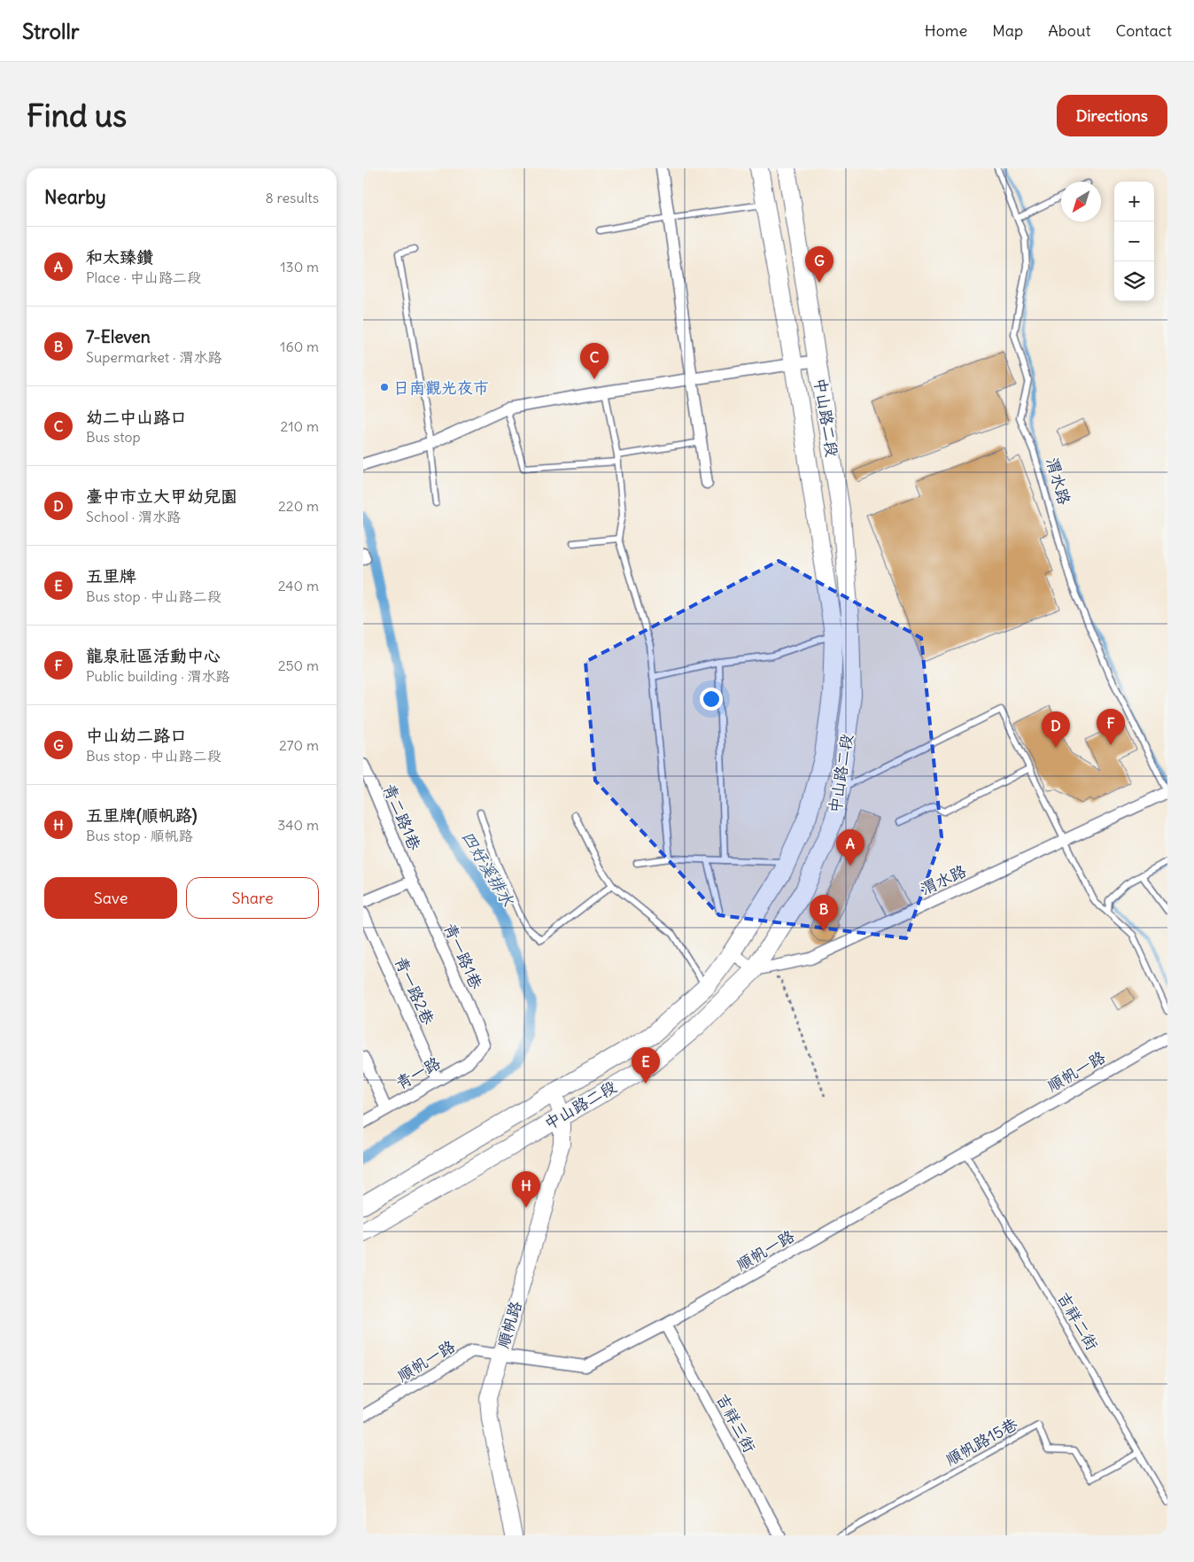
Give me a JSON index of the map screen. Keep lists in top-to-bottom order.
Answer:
{
  "streets": {
    "main road": ["中山路二段"],
    "street": [
      "渭水路",
      "青二路1巷",
      "青一路1巷",
      "青一路2巷",
      "順帆一路",
      "青一路",
      "順帆路",
      "吉祥三街"
    ],
    "lane": ["吉祥二街", "順帆路15巷"]
  },
  "crossings": [
    ["中山路二段", "渭水路"],
    ["中山路二段", "順帆路"],
    ["青二路1巷", "青一路1巷"],
    ["青一路1巷", "青一路"],
    ["青一路2巷", "青一路"],
    ["順帆一路", "吉祥二街"],
    ["順帆一路", "順帆路"],
    ["順帆一路", "吉祥三街"],
    ["吉祥二街", "順帆路15巷"]
  ],
  "water": ["四好溪排水"],
  "places": ["日南觀光夜市"],
  "north": "bottom left",
  "page": {
    "header": "Strollr",
    "nav": [
      "Home",
      "Map",
      "About",
      "Contact"
    ],
    "buttons": [
      "Directions",
      ["Save", "Share"]
    ],
    "title": "Find us",
    "heading": ["Nearby", "8 results"],
    "map_buttons": ["+", "−"],
    "list": [
      {
        "mark": "A",
        "name": "和太臻鑽",
        "note": "Place · 中山路二段",
        "value": "130 m"
      },
      {
        "mark": "B",
        "name": "7-Eleven",
        "note": "Supermarket · 渭水路",
        "value": "160 m"
      },
      {
        "mark": "C",
        "name": "幼二中山路口",
        "note": "Bus stop",
        "value": "210 m"
      },
      {
        "mark": "D",
        "name": "臺中市立大甲幼兒園",
        "note": "School · 渭水路",
        "value": "220 m"
      },
      {
        "mark": "E",
        "name": "五里牌",
        "note": "Bus stop · 中山路二段",
        "value": "240 m"
      },
      {
        "mark": "F",
        "name": "龍泉社區活動中心",
        "note": "Public building · 渭水路",
        "value": "250 m"
      },
      {
        "mark": "G",
        "name": "中山幼二路口",
        "note": "Bus stop · 中山路二段",
        "value": "270 m"
      },
      {
        "mark": "H",
        "name": "五里牌(順帆路)",
        "note": "Bus stop · 順帆路",
        "value": "340 m"
      }
    ],
    "pins": [
      "G",
      "C",
      "F",
      "D",
      "A",
      "B",
      "E",
      "H"
    ]
  }
}
